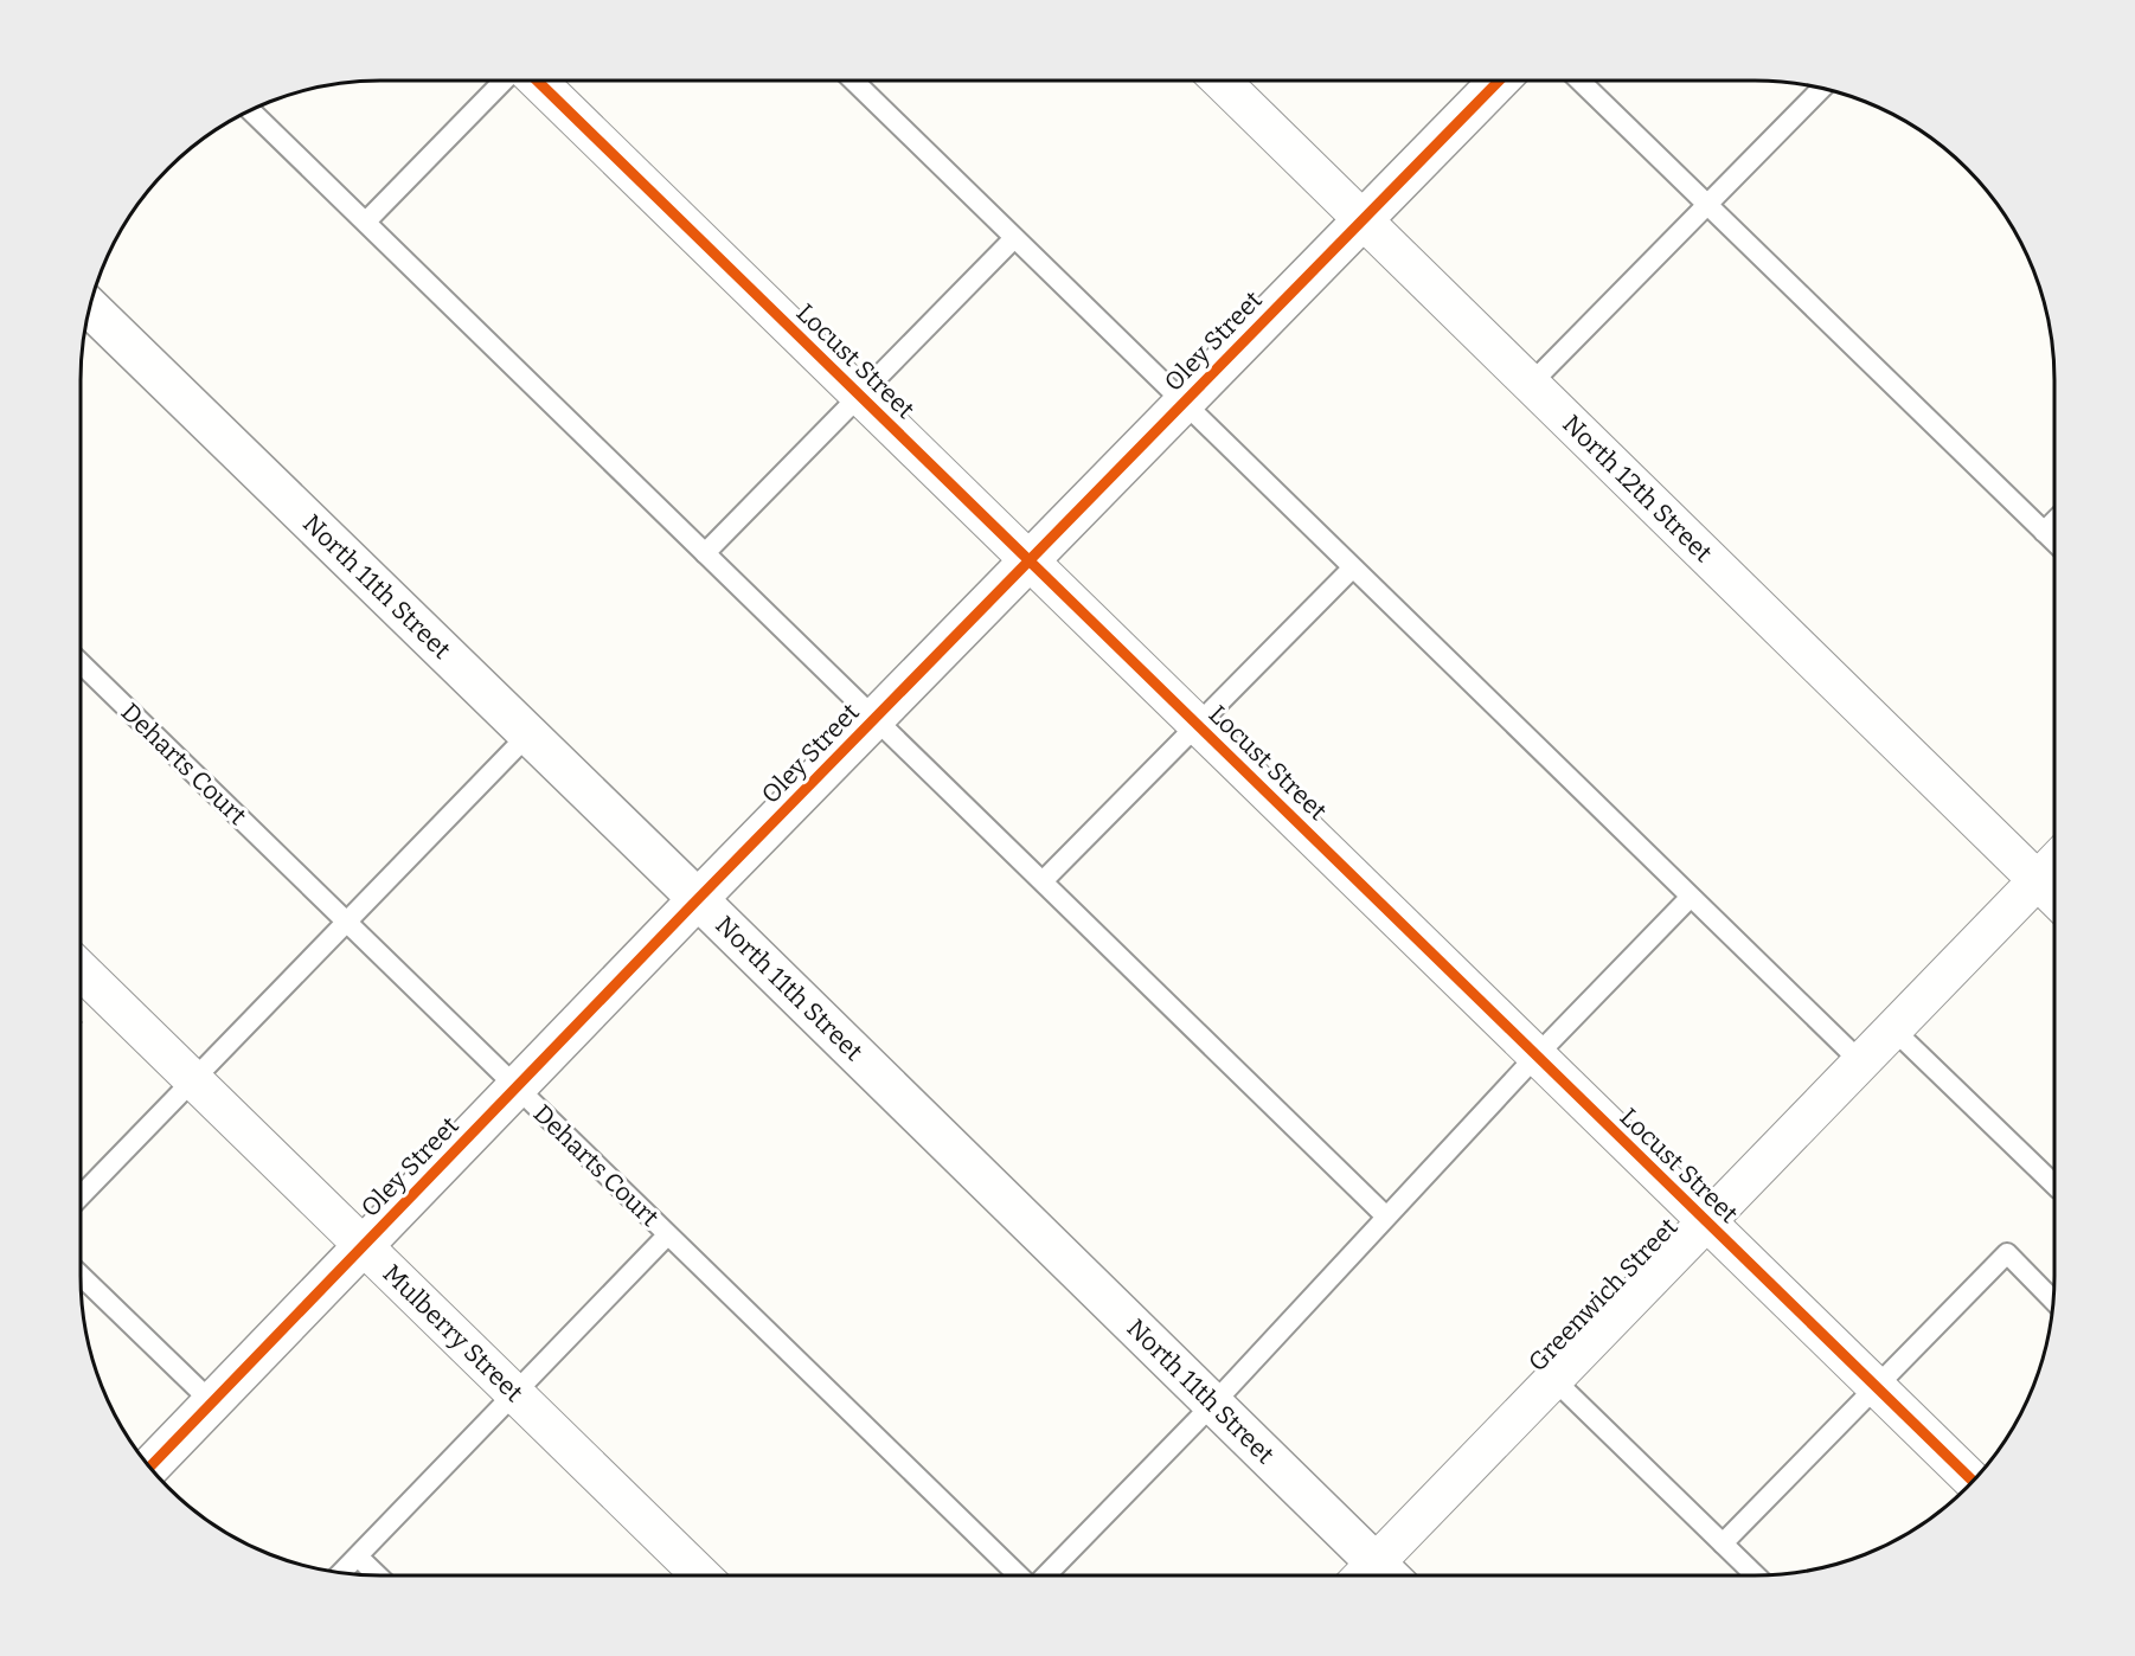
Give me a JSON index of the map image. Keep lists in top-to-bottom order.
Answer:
{
  "streets": {
    "street": [
      "Oley Street",
      "Locust Street",
      "North 12th Street",
      "North 11th Street",
      "Greenwich Street",
      "Mulberry Street"
    ],
    "lane": ["Deharts Court"]
  },
  "crossings": [
    ["Oley Street", "Locust Street"],
    ["Oley Street", "North 12th Street"],
    ["Oley Street", "North 11th Street"],
    ["Oley Street", "Deharts Court"],
    ["Oley Street", "Mulberry Street"],
    ["Locust Street", "Greenwich Street"],
    ["North 12th Street", "Greenwich Street"]
  ]
}
